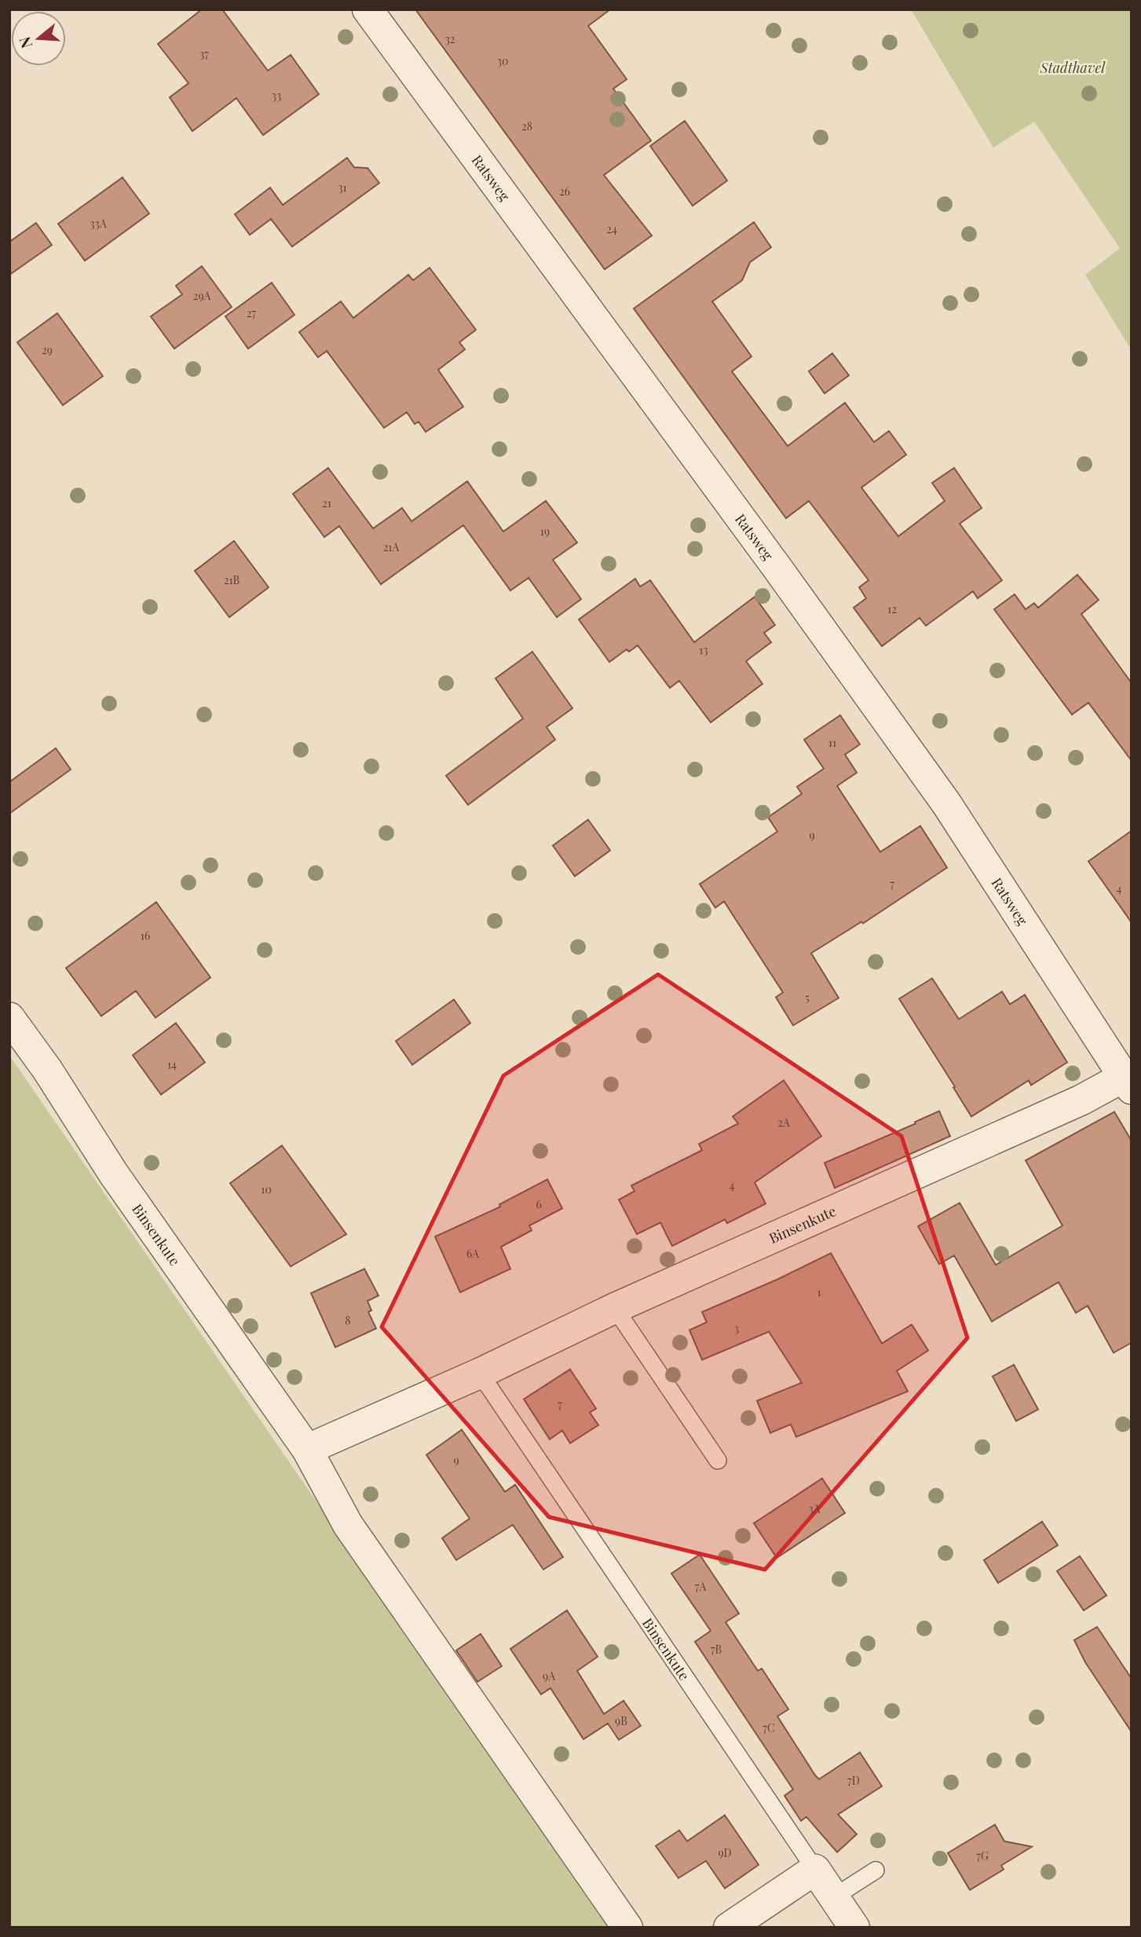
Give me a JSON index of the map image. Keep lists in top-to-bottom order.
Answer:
{
  "streets": {
    "street": ["Ratsweg", "Binsenkute"]
  },
  "crossings": [
    ["Ratsweg", "Binsenkute"]
  ],
  "parks": ["Stadthavel"],
  "house_numbers": [
    "32",
    "37",
    "30",
    "33",
    "28",
    "31",
    "26",
    "33A",
    "24",
    "29A",
    "27",
    "29",
    "21",
    "19",
    "21A",
    "21B",
    "12",
    "13",
    "11",
    "9",
    "7",
    "4",
    "16",
    "5",
    "14",
    "2A",
    "4",
    "10",
    "6",
    "6A",
    "1",
    "8",
    "3",
    "7",
    "9",
    "3A",
    "7A",
    "7B",
    "9A",
    "9B",
    "7C",
    "7D",
    "9D",
    "7G"
  ],
  "north": "left"
}
